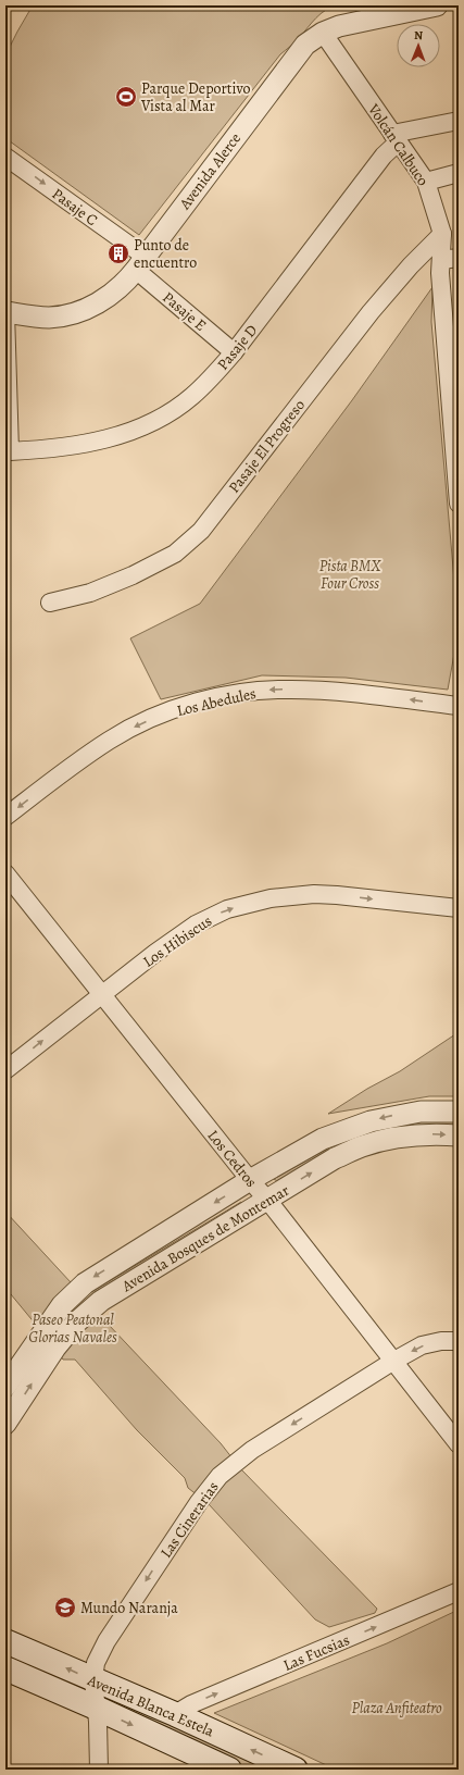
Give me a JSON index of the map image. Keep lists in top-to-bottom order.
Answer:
{
  "streets": {
    "main road": ["Avenida Blanca Estela"],
    "street": [
      "Volcán Calbuco",
      "Avenida Alerce",
      "Pasaje C",
      "Pasaje E",
      "Pasaje D",
      "Pasaje El Progreso",
      "Los Abedules",
      "Los Hibiscus",
      "Los Cedros",
      "Avenida Bosques de Montemar",
      "Las Cinerarias",
      "Las Fucsias"
    ]
  },
  "crossings": [
    ["Volcán Calbuco", "Avenida Alerce"],
    ["Volcán Calbuco", "Pasaje D"],
    ["Volcán Calbuco", "Pasaje El Progreso"],
    ["Avenida Alerce", "Pasaje C"],
    ["Avenida Alerce", "Pasaje E"],
    ["Avenida Alerce", "Pasaje D"],
    ["Pasaje C", "Pasaje E"],
    ["Pasaje E", "Pasaje D"],
    ["Los Hibiscus", "Los Cedros"],
    ["Los Cedros", "Avenida Bosques de Montemar"],
    ["Los Cedros", "Las Cinerarias"],
    ["Las Cinerarias", "Avenida Blanca Estela"],
    ["Las Fucsias", "Avenida Blanca Estela"]
  ],
  "one_way": [
    "Pasaje C",
    "Los Abedules",
    "Los Hibiscus",
    "Las Cinerarias",
    "Las Fucsias"
  ],
  "parks": ["Pista BMX Four Cross", "Paseo Peatonal Glorias Navales", "Plaza Anfiteatro"],
  "places": {
    "sports": ["Parque Deportivo Vista al Mar"],
    "building": ["Punto de encuentro"],
    "school or university": ["Mundo Naranja"]
  },
  "north": "top"
}
